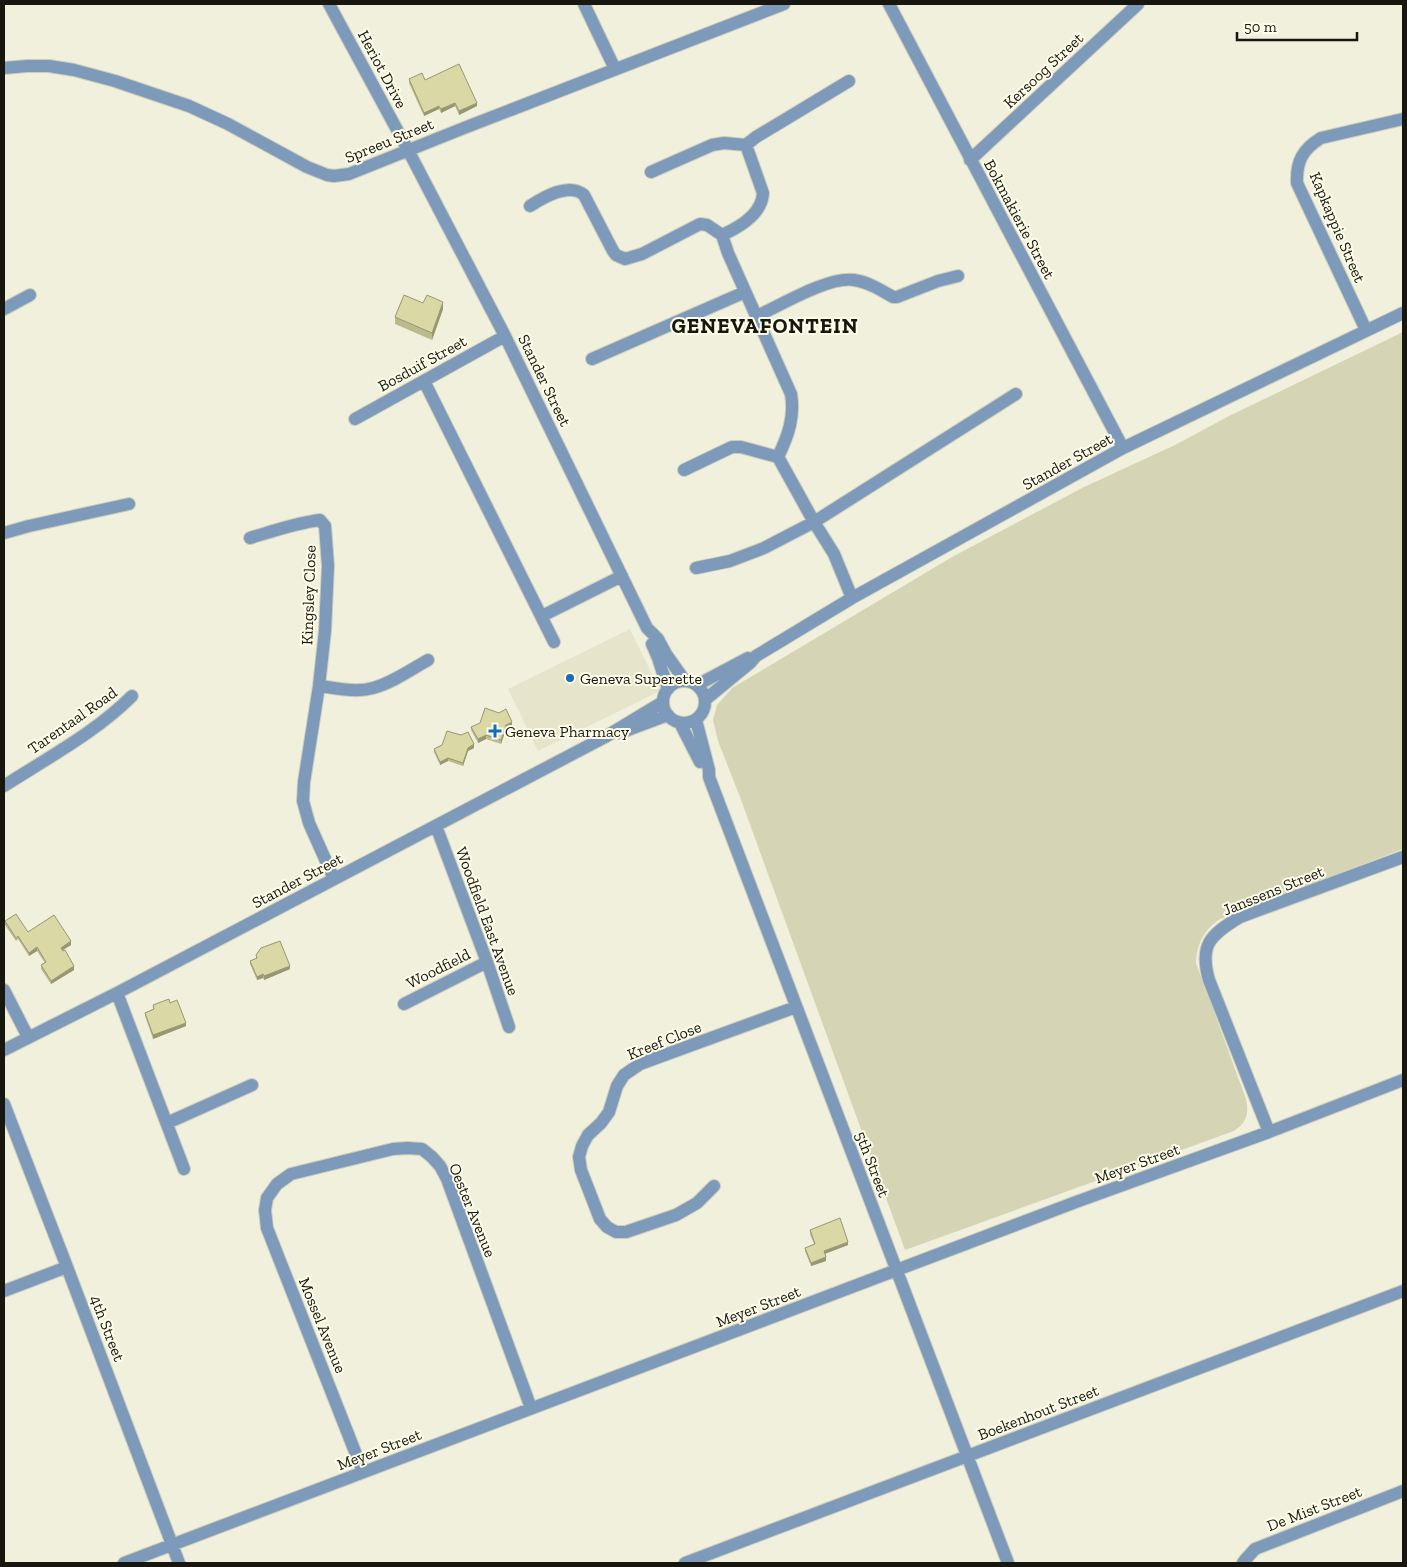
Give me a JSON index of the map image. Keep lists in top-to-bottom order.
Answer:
{
  "streets": {
    "street": [
      "Heriot Drive",
      "Kersoog Street",
      "Spreeu Street",
      "Bokmakierie Street",
      "Kapkappie Street",
      "Bosduif Street",
      "Stander Street",
      "Kingsley Close",
      "Tarentaal Road",
      "Janssens Street",
      "Woodfield East Avenue",
      "Woodfield",
      "Kreef Close",
      "Meyer Street",
      "5th Street",
      "Oester Avenue",
      "Mossel Avenue",
      "4th Street",
      "Boekenhout Street",
      "De Mist Street"
    ]
  },
  "crossings": [
    ["Heriot Drive", "Spreeu Street"],
    ["Heriot Drive", "Stander Street"],
    ["Kersoog Street", "Bokmakierie Street"],
    ["Spreeu Street", "Stander Street"],
    ["Bokmakierie Street", "Stander Street"],
    ["Kapkappie Street", "Stander Street"],
    ["Bosduif Street", "Stander Street"],
    ["Stander Street", "Kingsley Close"],
    ["Stander Street", "Woodfield East Avenue"],
    ["Stander Street", "5th Street"],
    ["Janssens Street", "Meyer Street"],
    ["Woodfield East Avenue", "Woodfield"],
    ["Kreef Close", "5th Street"],
    ["Meyer Street", "5th Street"],
    ["Meyer Street", "Oester Avenue"],
    ["Meyer Street", "Mossel Avenue"],
    ["Meyer Street", "4th Street"],
    ["5th Street", "Boekenhout Street"],
    ["Oester Avenue", "Mossel Avenue"]
  ],
  "districts": ["GENEVAFONTEIN"],
  "places": {
    "other": ["Geneva Superette"],
    "health": ["Geneva Pharmacy"]
  },
  "scale_bar": "50 m"
}
